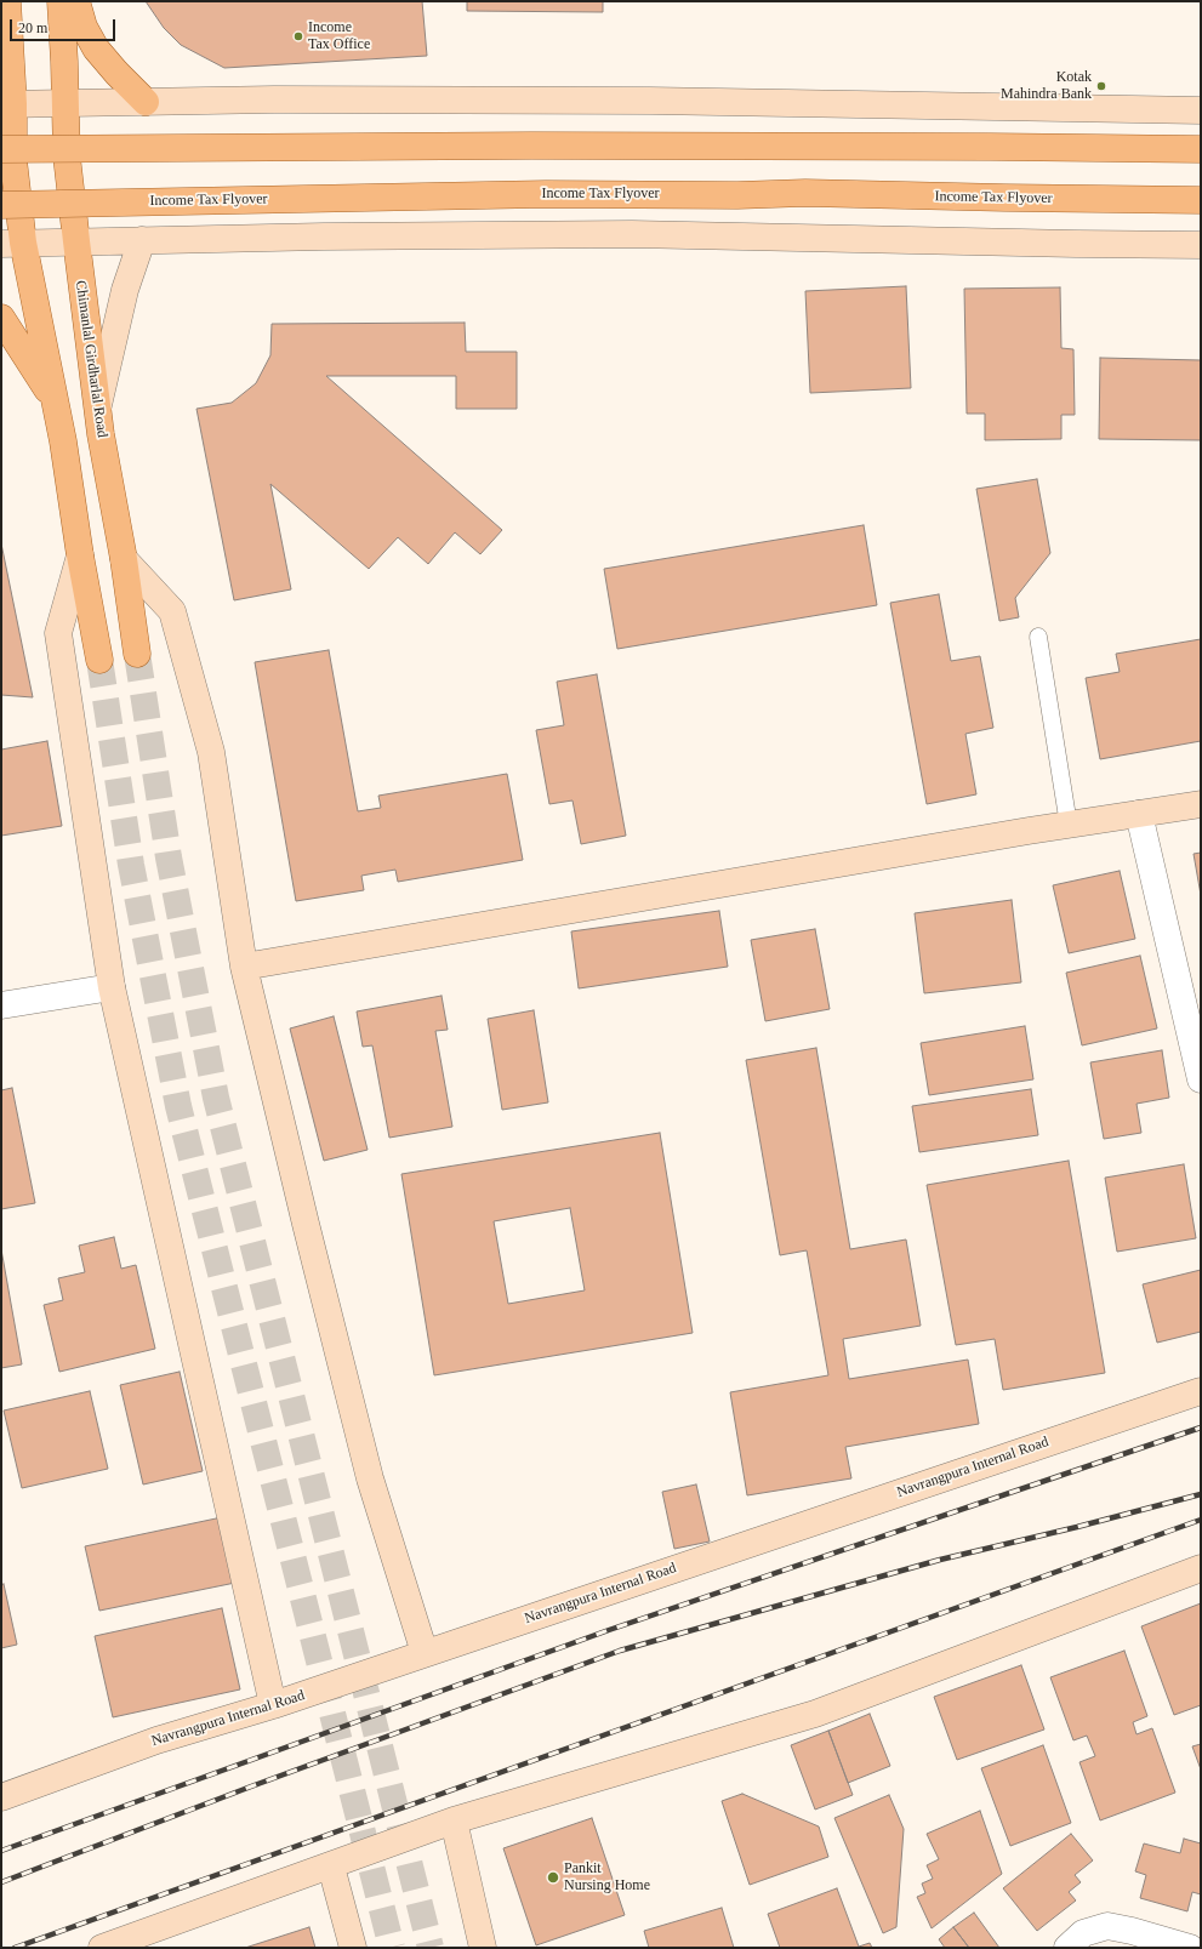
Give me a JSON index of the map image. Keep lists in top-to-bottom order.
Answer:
{
  "streets": {
    "main road": ["Income Tax Flyover", "Chimanlal Girdharlal Road"],
    "street": ["Navrangpura Internal Road"]
  },
  "places": ["Income Tax Office", "Kotak Mahindra Bank", "Pankit Nursing Home"],
  "scale_bar": "20 m"
}
